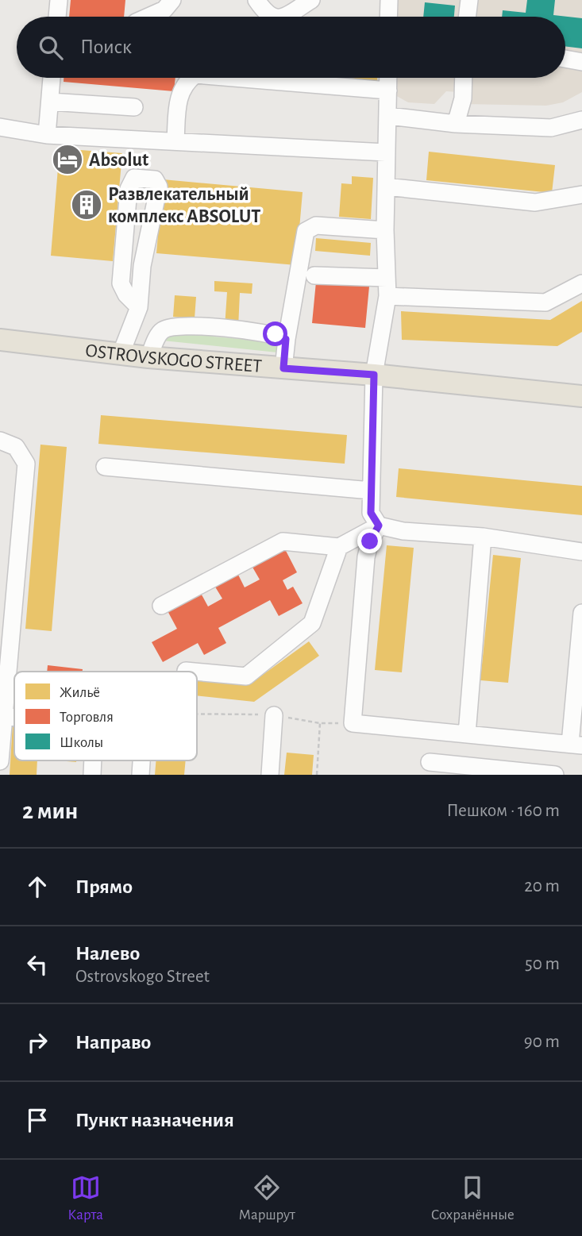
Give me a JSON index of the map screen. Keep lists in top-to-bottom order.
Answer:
{
  "streets": {
    "main road": ["OSTROVSKOGO STREET"]
  },
  "places": {
    "hotel": ["Absolut"],
    "building": ["Развлекательный комплекс ABSOLUT"]
  },
  "legend": ["Жильё", "Торговля", "Школы"],
  "page": {
    "search": "Поиск",
    "heading": ["2 мин", "Пешком · 160 m"],
    "list": [
      ["Прямо", "20 m"],
      ["Налево", "Ostrovskogo Street", "50 m"],
      ["Направо", "90 m"],
      "Пункт назначения"
    ],
    "nav": ["Карта", "Маршрут", "Сохранённые"]
  }
}
